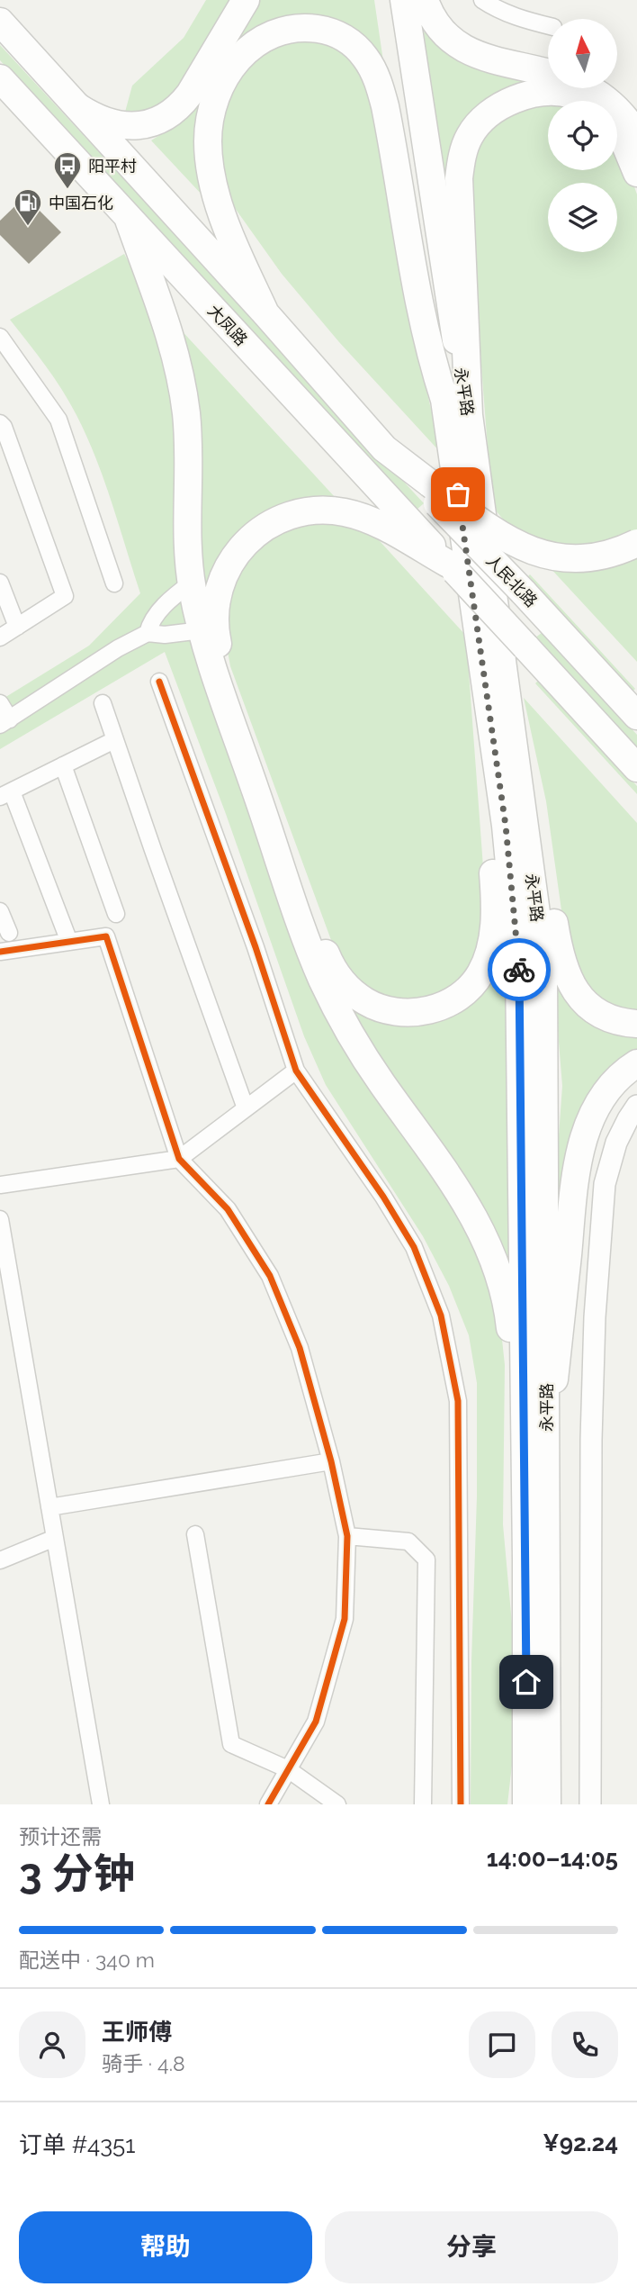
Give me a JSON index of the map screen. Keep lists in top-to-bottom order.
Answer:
{
  "streets": {
    "main road": ["大凤路", "永平路", "人民北路"]
  },
  "places": {
    "bus stop": ["阳平村"],
    "fuel station": ["中国石化"]
  },
  "north": "top",
  "page": {
    "heading": ["3 分钟", "预计还需", "14:00–14:05"],
    "panel": [
      "王师傅",
      "骑手 · 4.8",
      "订单 #4351",
      "¥92.24"
    ],
    "bar": "配送中 · 340 m",
    "buttons": ["帮助", "分享"]
  }
}
